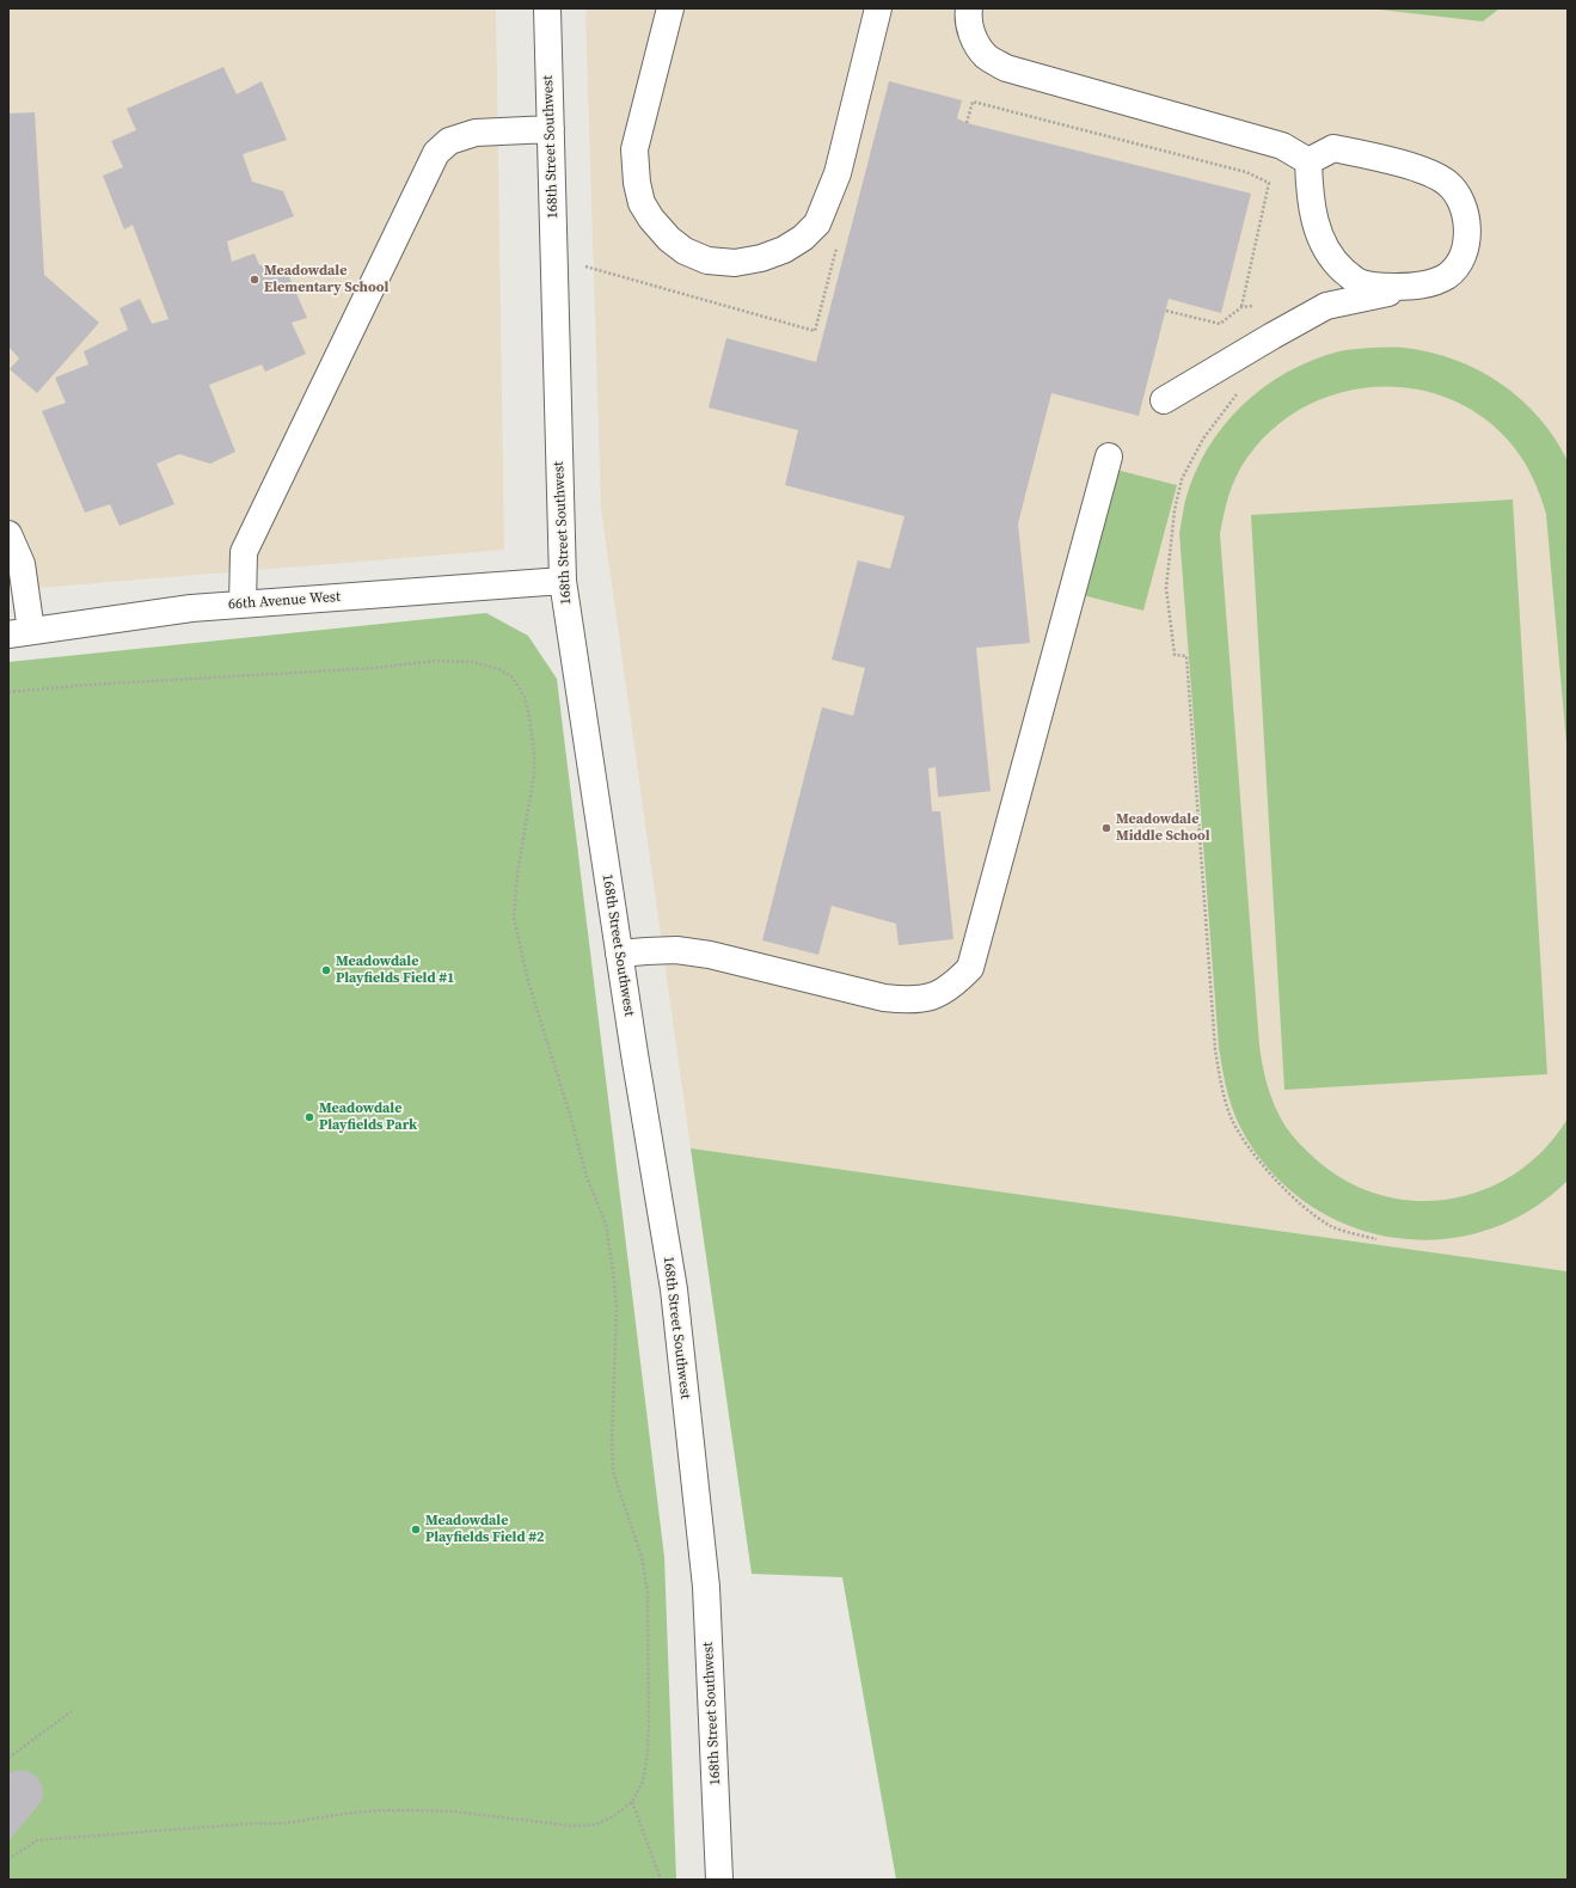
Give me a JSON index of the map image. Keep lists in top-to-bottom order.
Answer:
{
  "streets": {
    "street": ["168th Street Southwest", "66th Avenue West"]
  },
  "crossings": [
    ["168th Street Southwest", "66th Avenue West"]
  ],
  "places": [
    "Meadowdale Elementary School",
    "Meadowdale Middle School",
    "Meadowdale Playfields Field #1",
    "Meadowdale Playfields Park",
    "Meadowdale Playfields Field #2"
  ]
}
